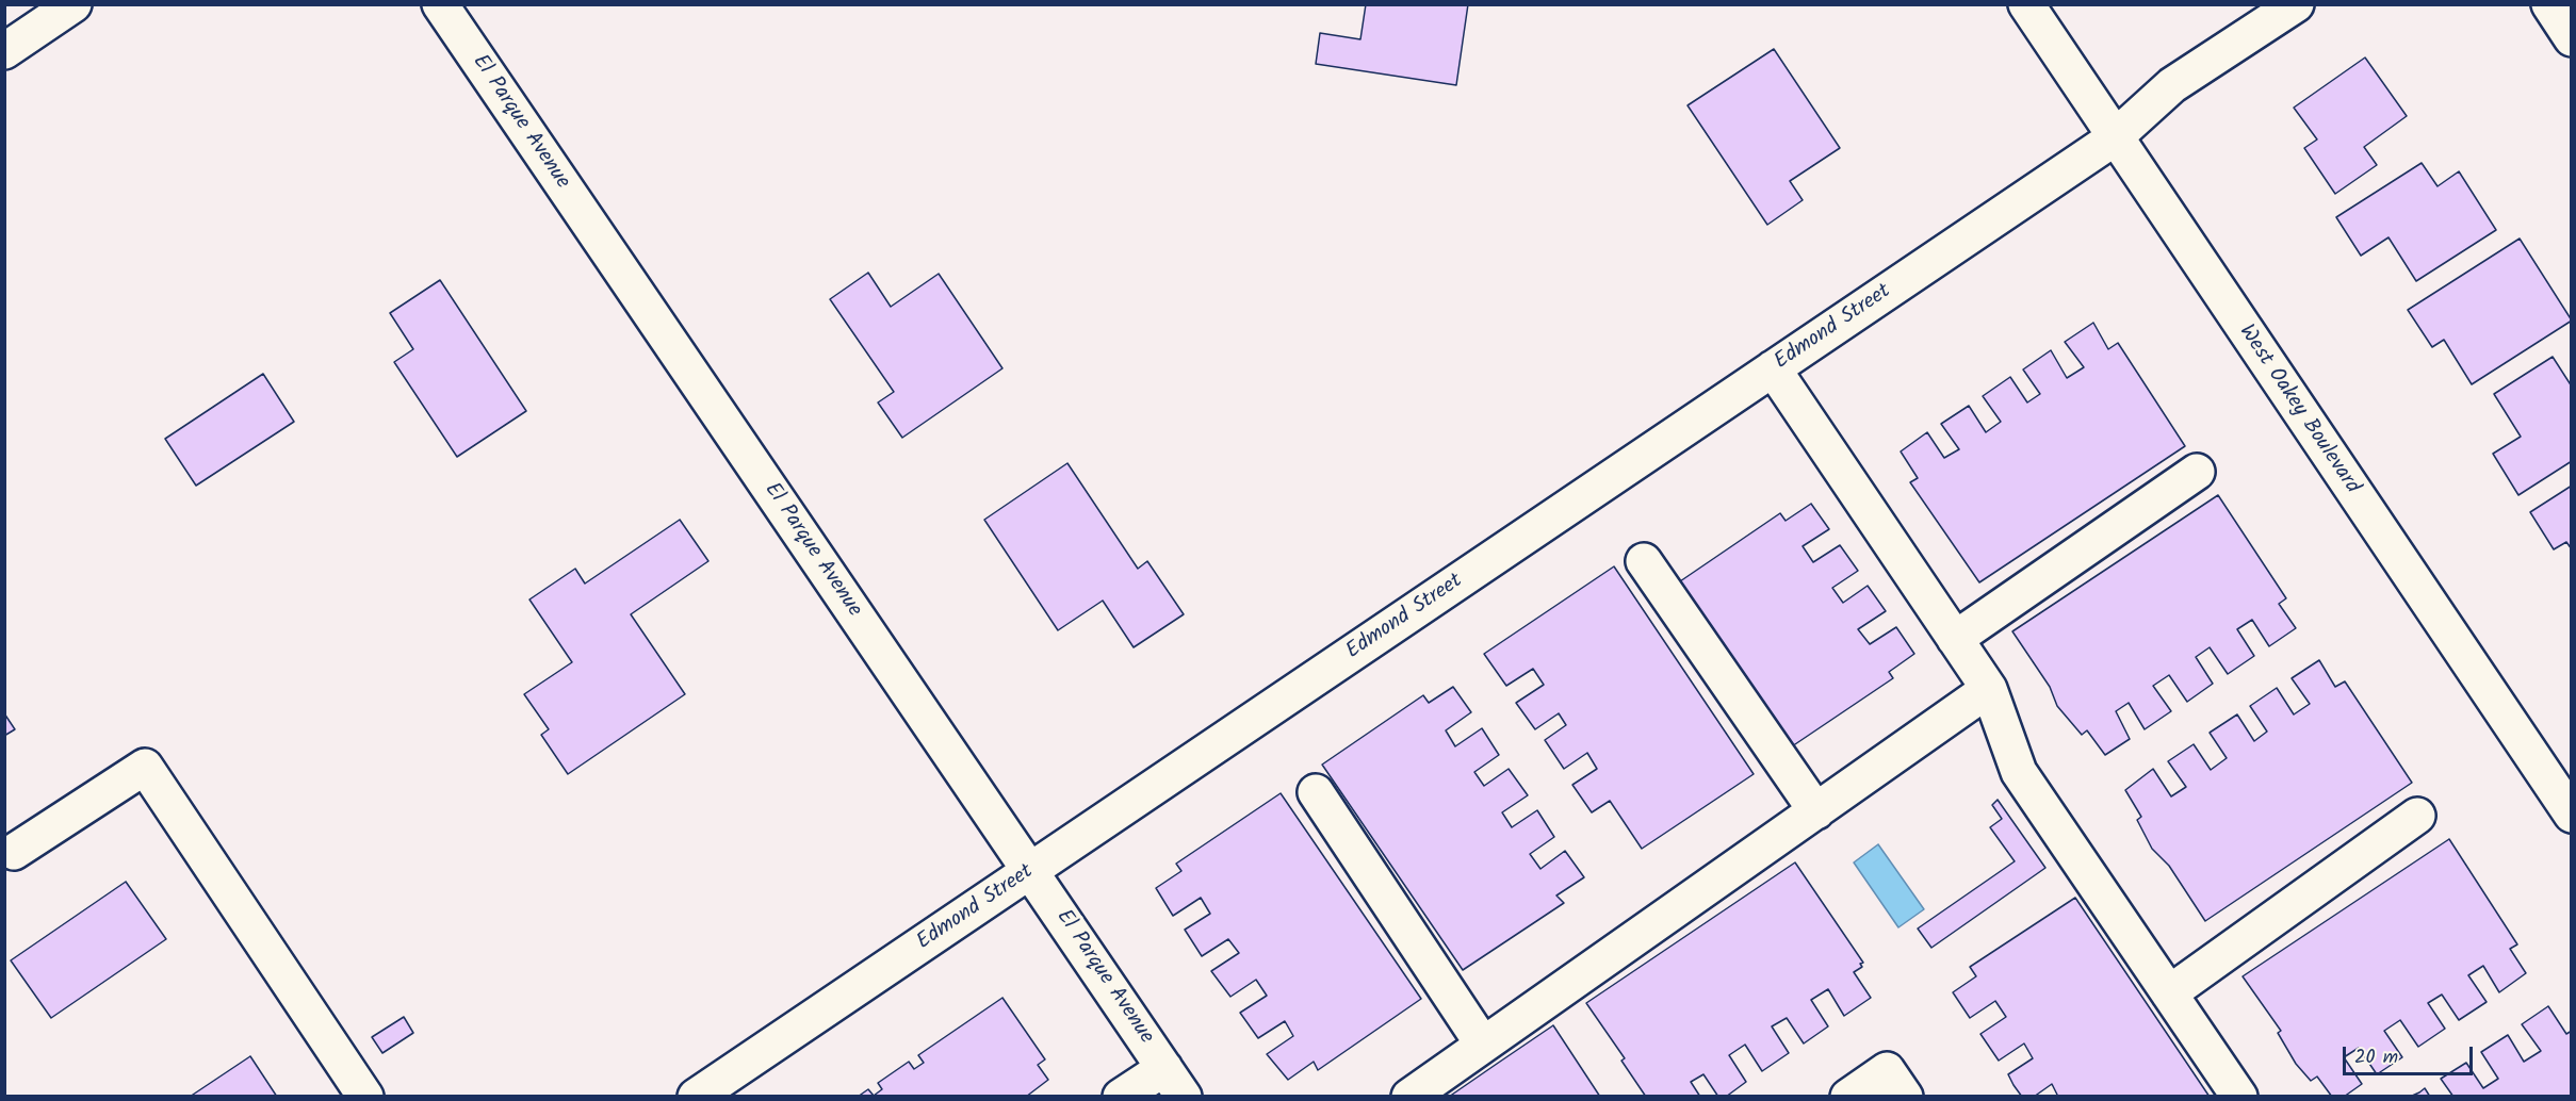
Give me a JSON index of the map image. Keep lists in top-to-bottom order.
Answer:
{
  "streets": {
    "street": ["El Parque Avenue", "Edmond Street", "West Oakey Boulevard"]
  },
  "crossings": [
    ["El Parque Avenue", "Edmond Street"],
    ["Edmond Street", "West Oakey Boulevard"]
  ],
  "scale_bar": "20 m"
}
